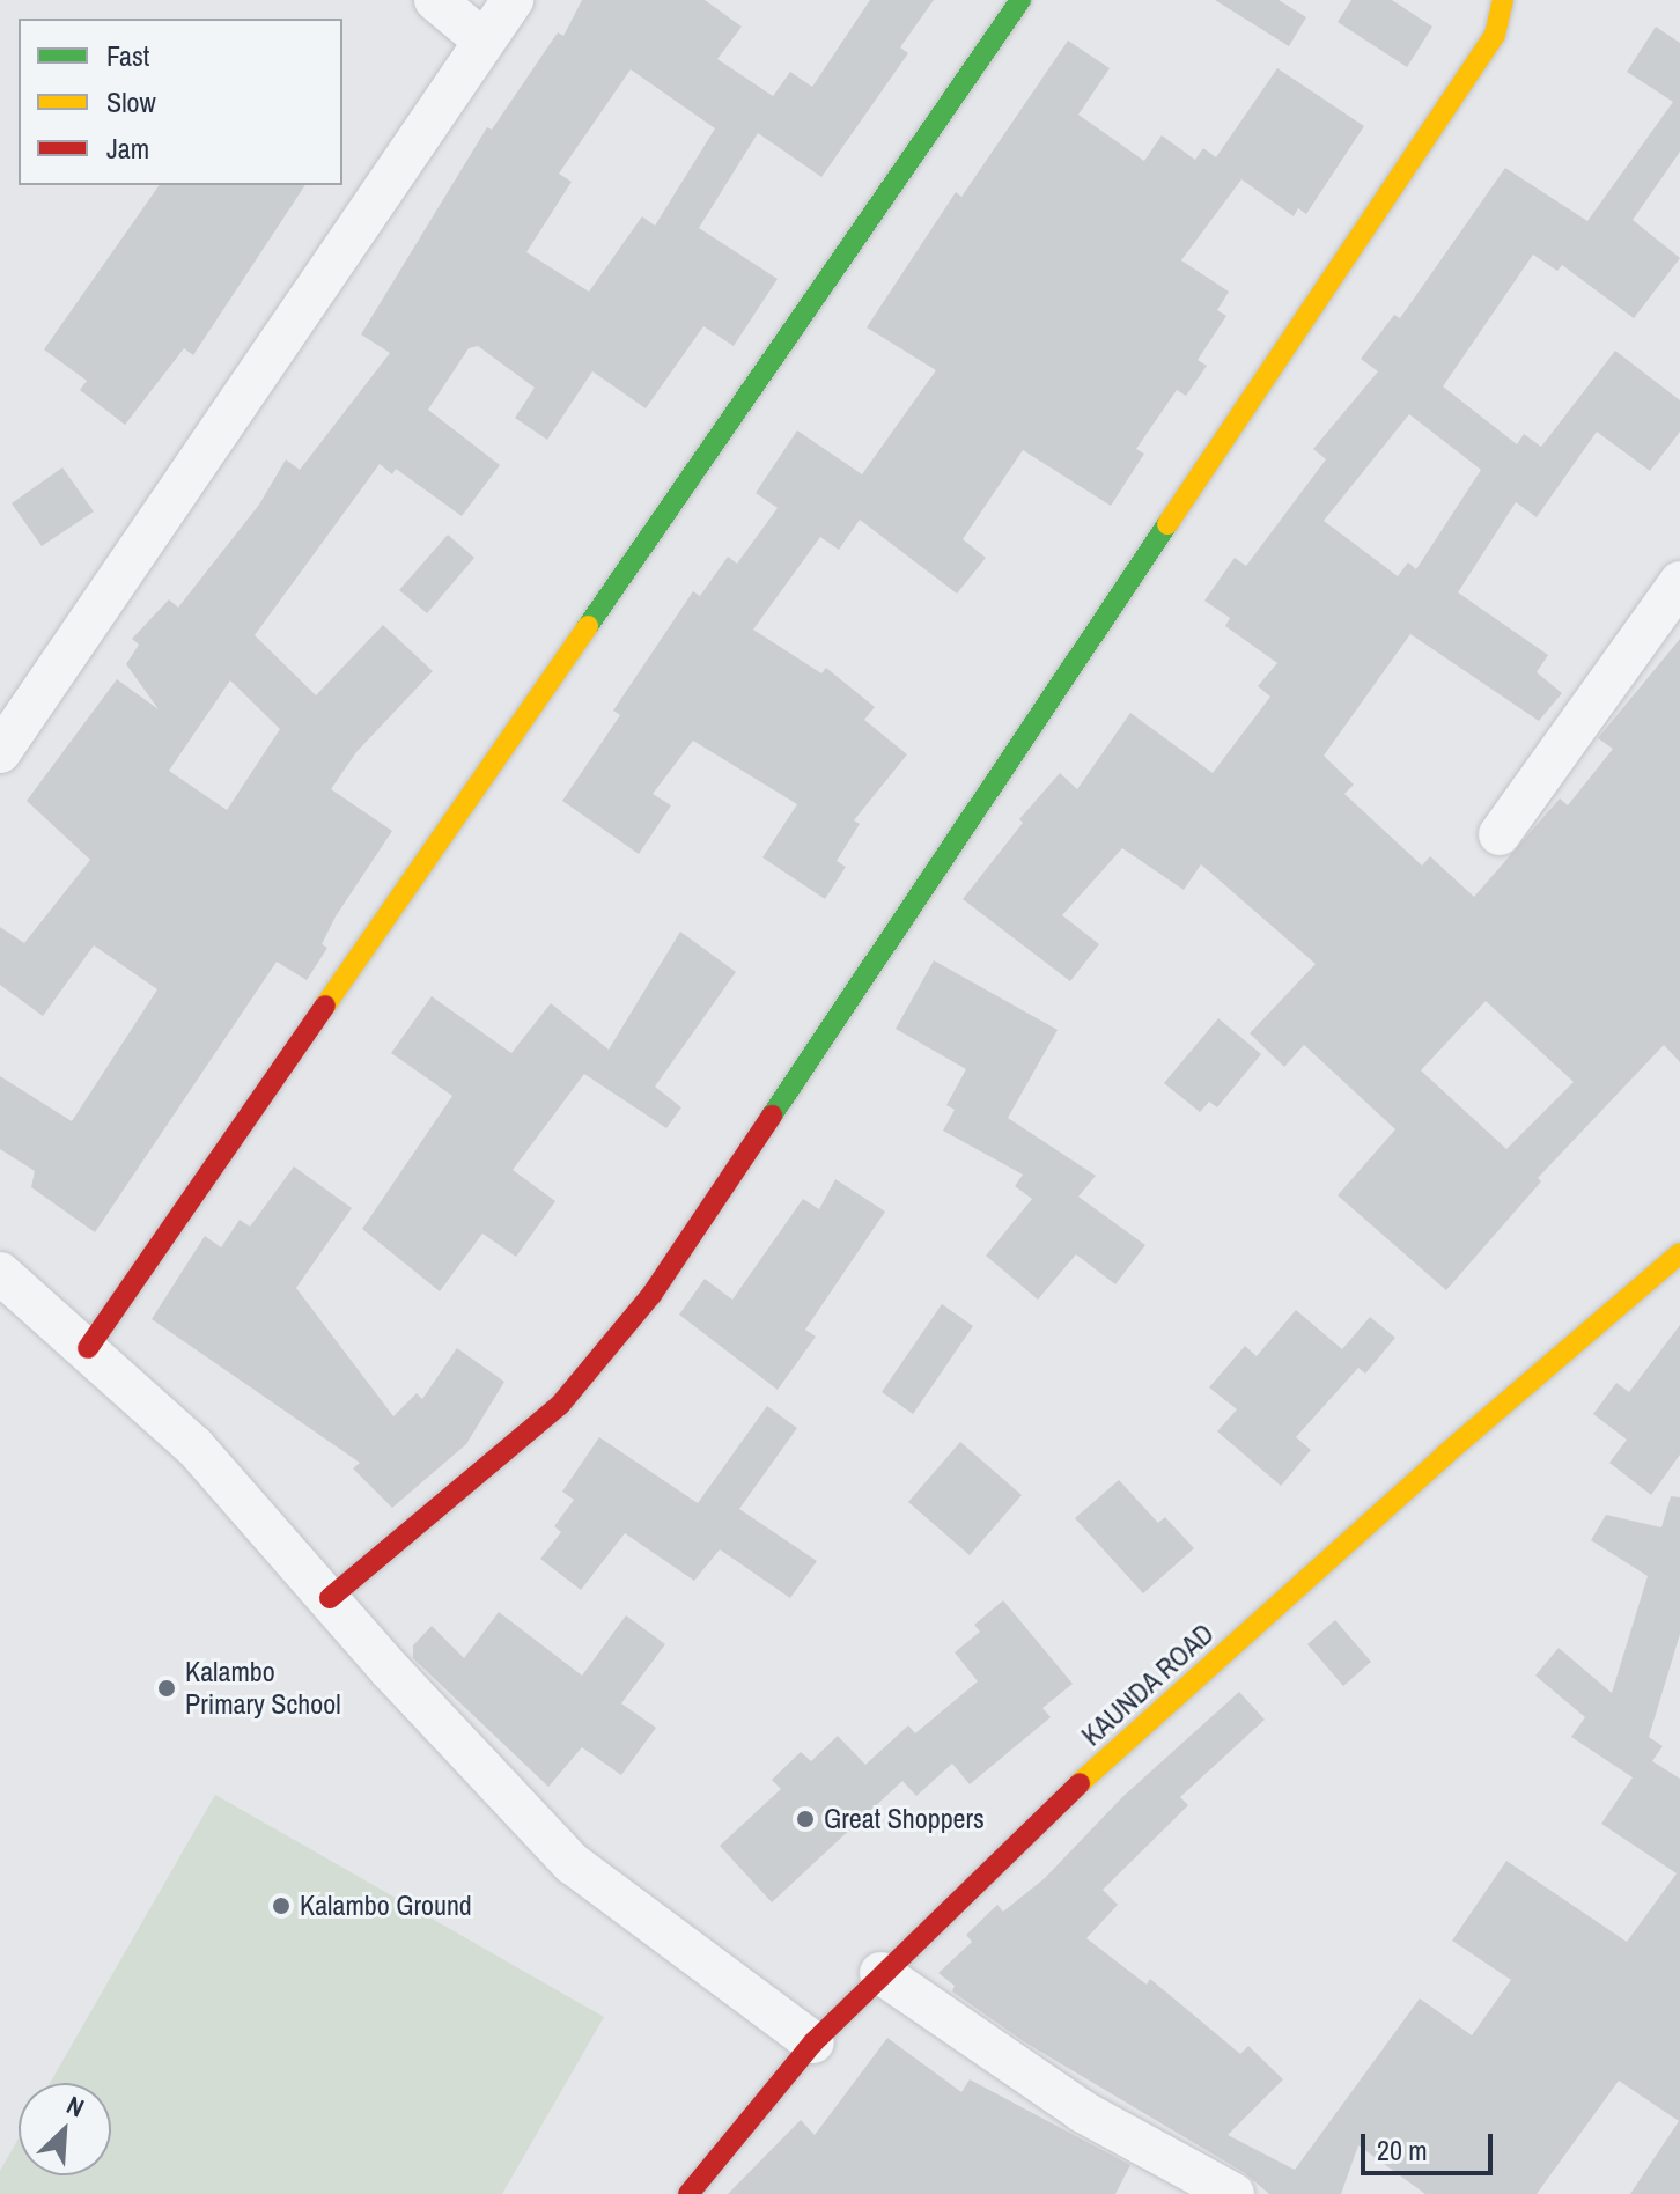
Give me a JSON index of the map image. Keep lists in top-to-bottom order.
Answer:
{
  "streets": {
    "street": ["KAUNDA ROAD"]
  },
  "places": ["Kalambo Primary School", "Great Shoppers", "Kalambo Ground"],
  "legend": ["Fast", "Slow", "Jam"],
  "scale_bar": "20 m",
  "north": "top right"
}
